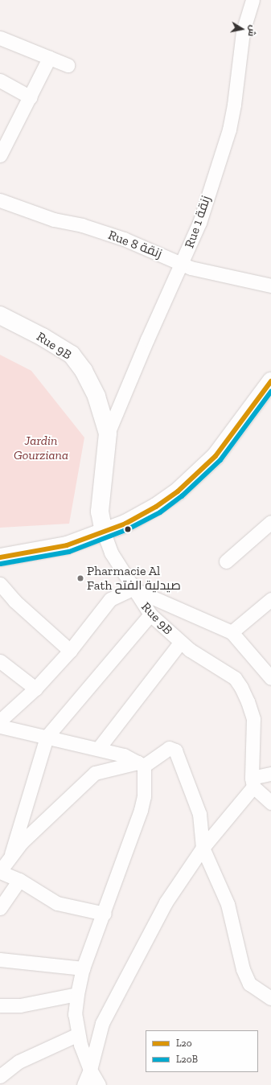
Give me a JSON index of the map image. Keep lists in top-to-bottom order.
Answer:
{
  "streets": {
    "main road": ["Rue 9B"],
    "street": ["Rue 1 زنقة", "Rue 8 زنقة"]
  },
  "crossings": [
    ["Rue 1 زنقة", "Rue 8 زنقة"],
    ["Rue 1 زنقة", "Rue 9B"]
  ],
  "parks": ["Jardin Gourziana"],
  "places": ["Pharmacie Al Fath صيدلية الفتح"],
  "lines": ["transit line L20", "transit line L20B"],
  "legend": ["L20", "L20B"],
  "north": "right"
}
